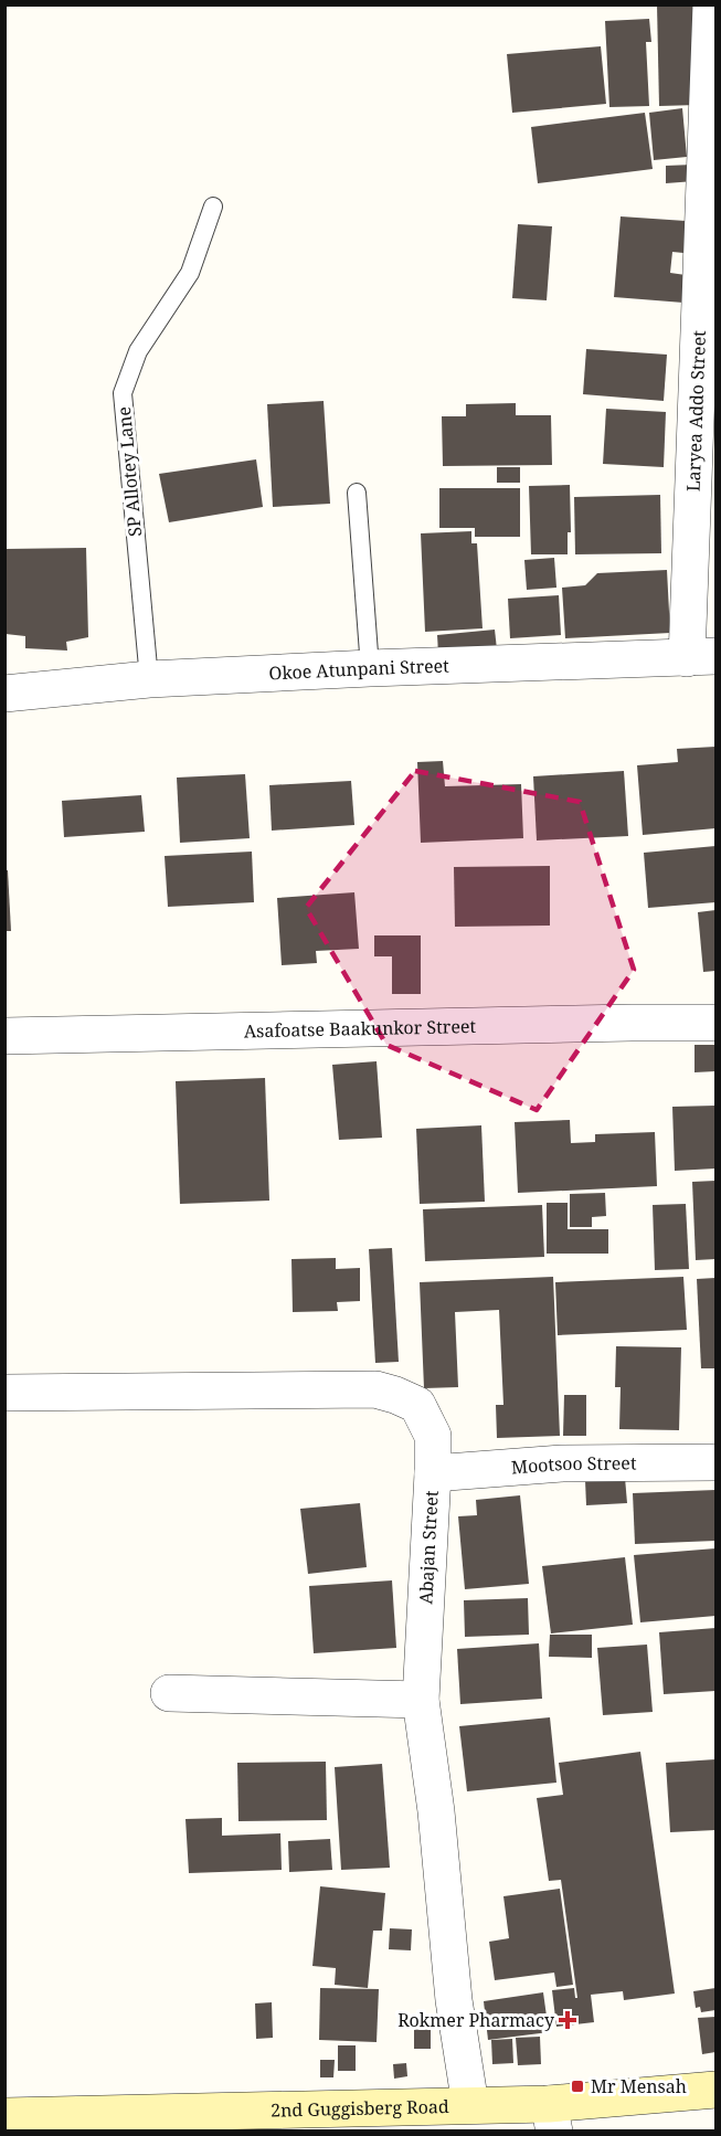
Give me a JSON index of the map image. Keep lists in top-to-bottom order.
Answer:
{
  "streets": {
    "main road": ["2nd Guggisberg Road"],
    "street": [
      "Laryea Addo Street",
      "Okoe Atunpani Street",
      "Asafoatse Baakunkor Street",
      "Mootsoo Street",
      "Abajan Street"
    ],
    "lane": ["SP Allotey Lane"]
  },
  "crossings": [
    ["Laryea Addo Street", "Okoe Atunpani Street"],
    ["SP Allotey Lane", "Okoe Atunpani Street"],
    ["Mootsoo Street", "Abajan Street"],
    ["Abajan Street", "2nd Guggisberg Road"]
  ],
  "places": {
    "health": ["Rokmer Pharmacy"],
    "transit": ["Mr Mensah"]
  }
}
